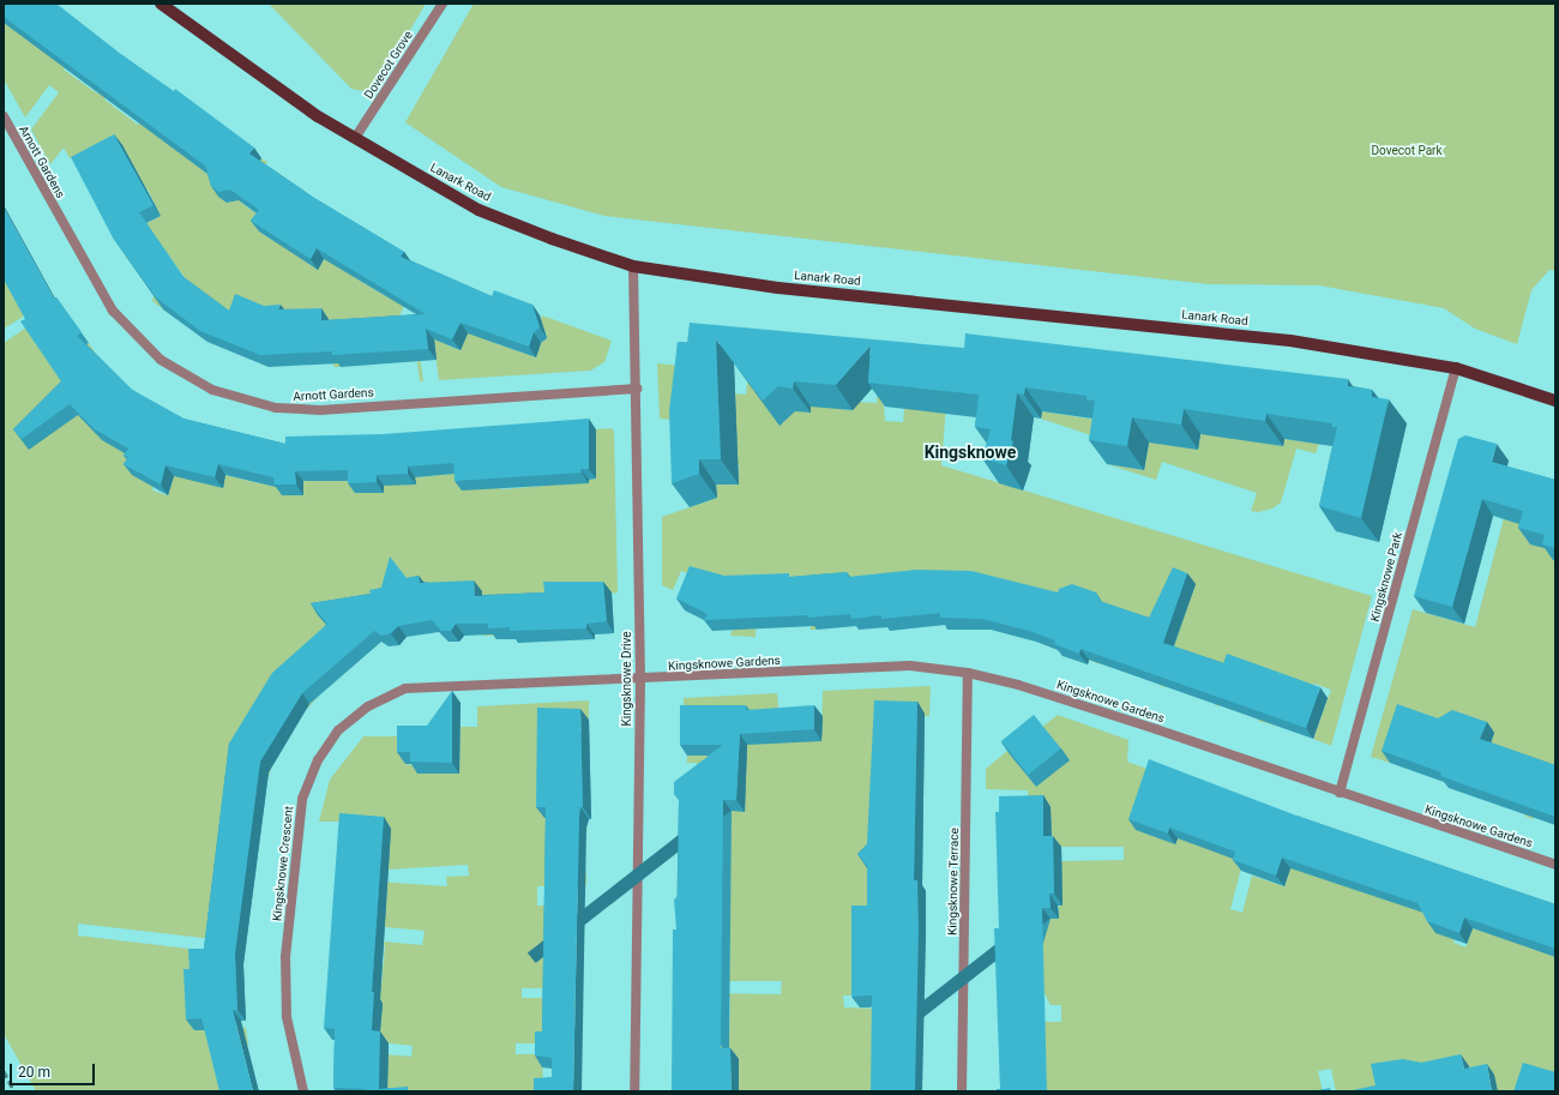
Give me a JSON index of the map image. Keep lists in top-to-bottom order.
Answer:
{
  "streets": {
    "main road": ["Lanark Road"],
    "street": [
      "Dovecot Grove",
      "Arnott Gardens",
      "Kingsknowe Park",
      "Kingsknowe Gardens",
      "Kingsknowe Drive",
      "Kingsknowe Crescent",
      "Kingsknowe Terrace"
    ]
  },
  "crossings": [
    ["Dovecot Grove", "Lanark Road"],
    ["Arnott Gardens", "Kingsknowe Drive"],
    ["Lanark Road", "Kingsknowe Park"],
    ["Lanark Road", "Kingsknowe Drive"],
    ["Kingsknowe Park", "Kingsknowe Gardens"],
    ["Kingsknowe Gardens", "Kingsknowe Drive"],
    ["Kingsknowe Gardens", "Kingsknowe Crescent"],
    ["Kingsknowe Gardens", "Kingsknowe Terrace"],
    ["Kingsknowe Drive", "Kingsknowe Crescent"]
  ],
  "districts": ["Kingsknowe"],
  "parks": ["Dovecot Park"],
  "scale_bar": "20 m"
}
